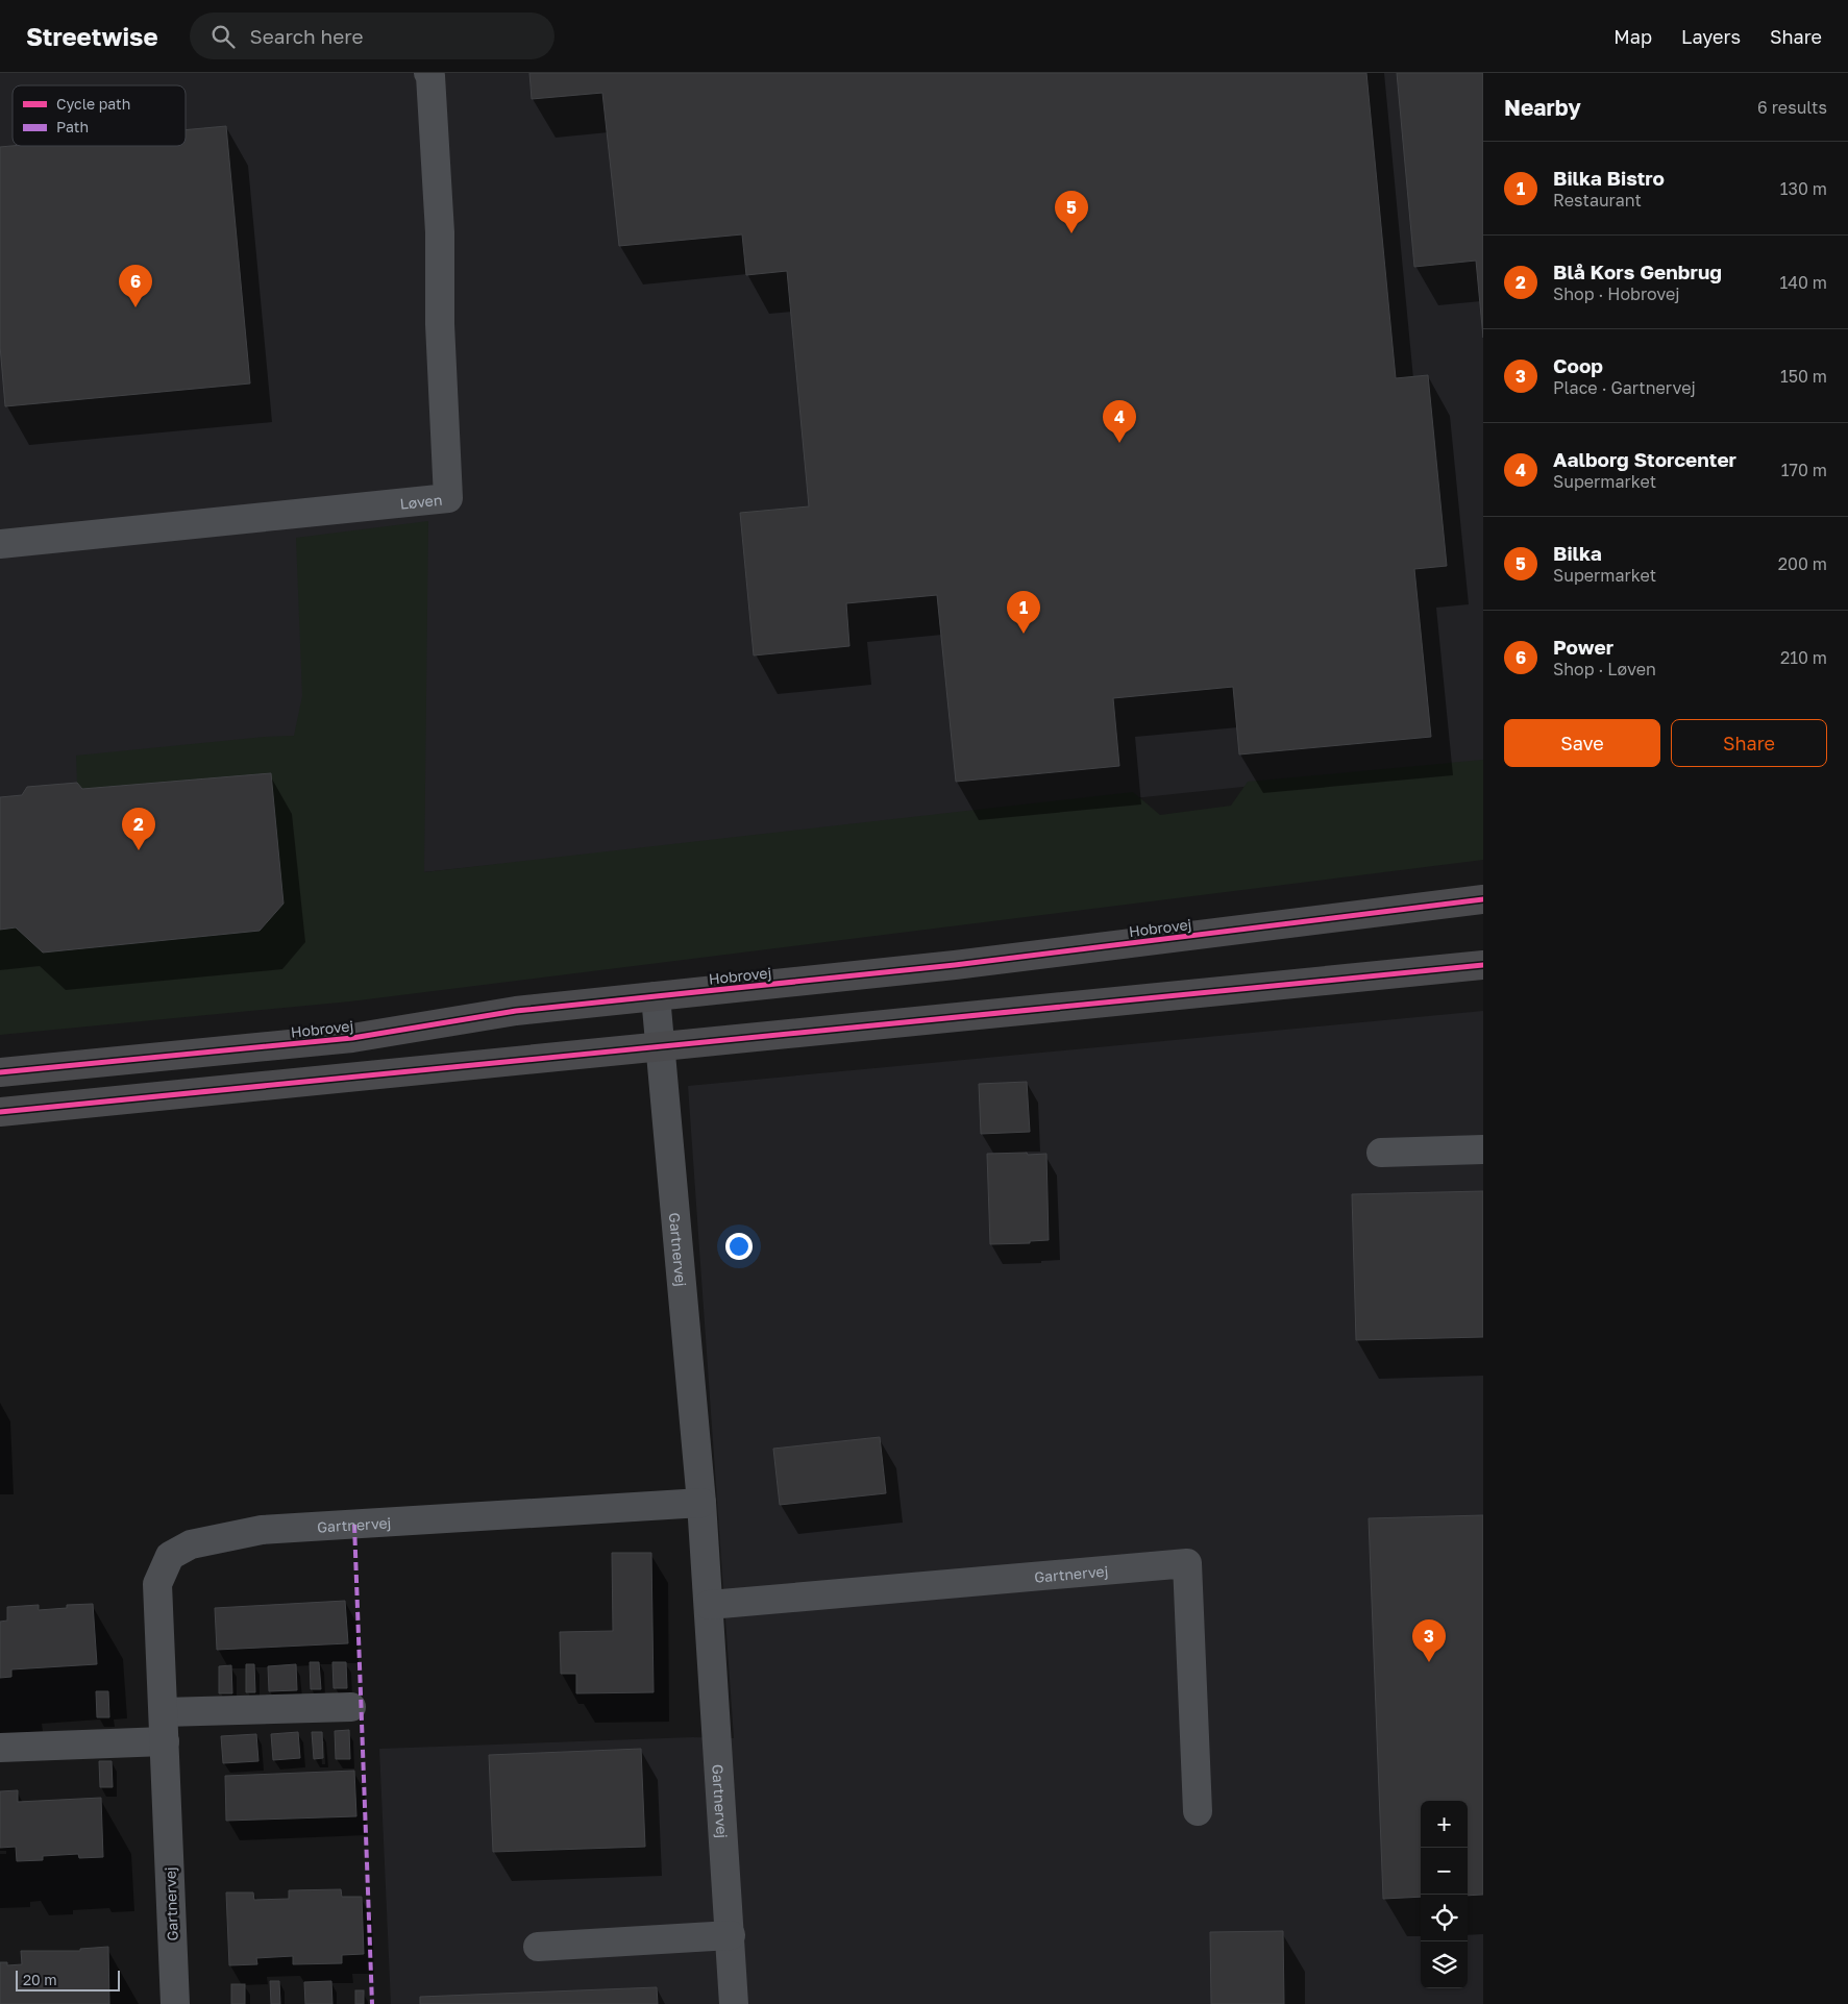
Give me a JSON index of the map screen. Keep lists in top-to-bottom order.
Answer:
{
  "streets": {
    "main road": ["Hobrovej"],
    "street": ["Løven", "Gartnervej"]
  },
  "crossings": [
    ["Hobrovej", "Gartnervej"]
  ],
  "legend": ["Cycle path", "Path"],
  "scale_bar": "20 m",
  "page": {
    "header": "Streetwise",
    "search": "Search here",
    "nav": ["Map", "Layers", "Share"],
    "heading": ["Nearby", "6 results"],
    "list": [
      {
        "mark": "1",
        "name": "Bilka Bistro",
        "note": "Restaurant",
        "value": "130 m"
      },
      {
        "mark": "2",
        "name": "Blå Kors Genbrug",
        "note": "Shop · Hobrovej",
        "value": "140 m"
      },
      {
        "mark": "3",
        "name": "Coop",
        "note": "Place · Gartnervej",
        "value": "150 m"
      },
      {
        "mark": "4",
        "name": "Aalborg Storcenter",
        "note": "Supermarket",
        "value": "170 m"
      },
      {
        "mark": "5",
        "name": "Bilka",
        "note": "Supermarket",
        "value": "200 m"
      },
      {
        "mark": "6",
        "name": "Power",
        "note": "Shop · Løven",
        "value": "210 m"
      }
    ],
    "pins": [
      "5",
      "6",
      "4",
      "1",
      "2",
      "3"
    ],
    "buttons": ["Save", "Share"],
    "map_buttons": ["+", "−"],
    "scale": "20 m"
  }
}
